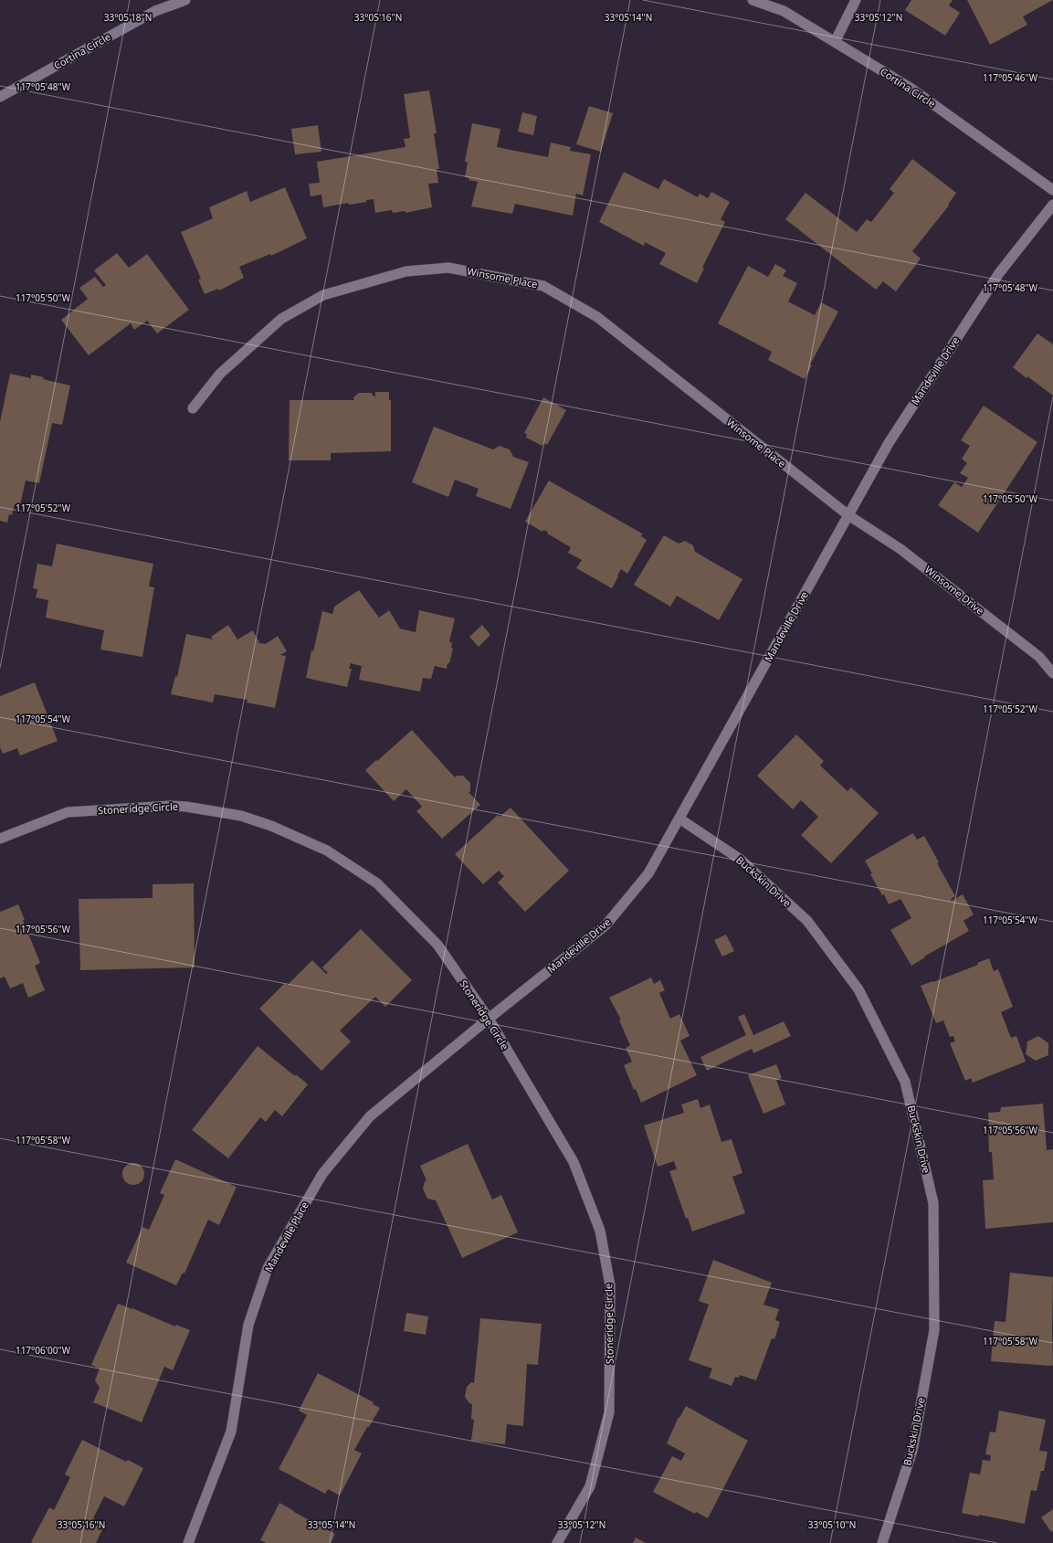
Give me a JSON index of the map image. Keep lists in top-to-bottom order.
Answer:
{
  "streets": {
    "street": [
      "Cortina Circle",
      "Winsome Place",
      "Mandeville Drive",
      "Winsome Drive",
      "Stoneridge Circle",
      "Buckskin Drive",
      "Mandeville Place"
    ]
  },
  "crossings": [
    ["Winsome Place", "Mandeville Drive"],
    ["Winsome Place", "Winsome Drive"],
    ["Mandeville Drive", "Winsome Drive"],
    ["Mandeville Drive", "Stoneridge Circle"],
    ["Mandeville Drive", "Buckskin Drive"],
    ["Mandeville Drive", "Mandeville Place"],
    ["Stoneridge Circle", "Mandeville Place"]
  ],
  "coordinates": [
    "33°05'18\"N",
    "33°05'16\"N",
    "33°05'14\"N",
    "33°05'12\"N",
    "117°05'46\"W",
    "117°05'48\"W",
    "117°05'50\"W",
    "117°05'52\"W",
    "117°05'54\"W",
    "117°05'56\"W",
    "117°05'58\"W",
    "117°06'00\"W",
    "33°05'10\"N"
  ]
}
